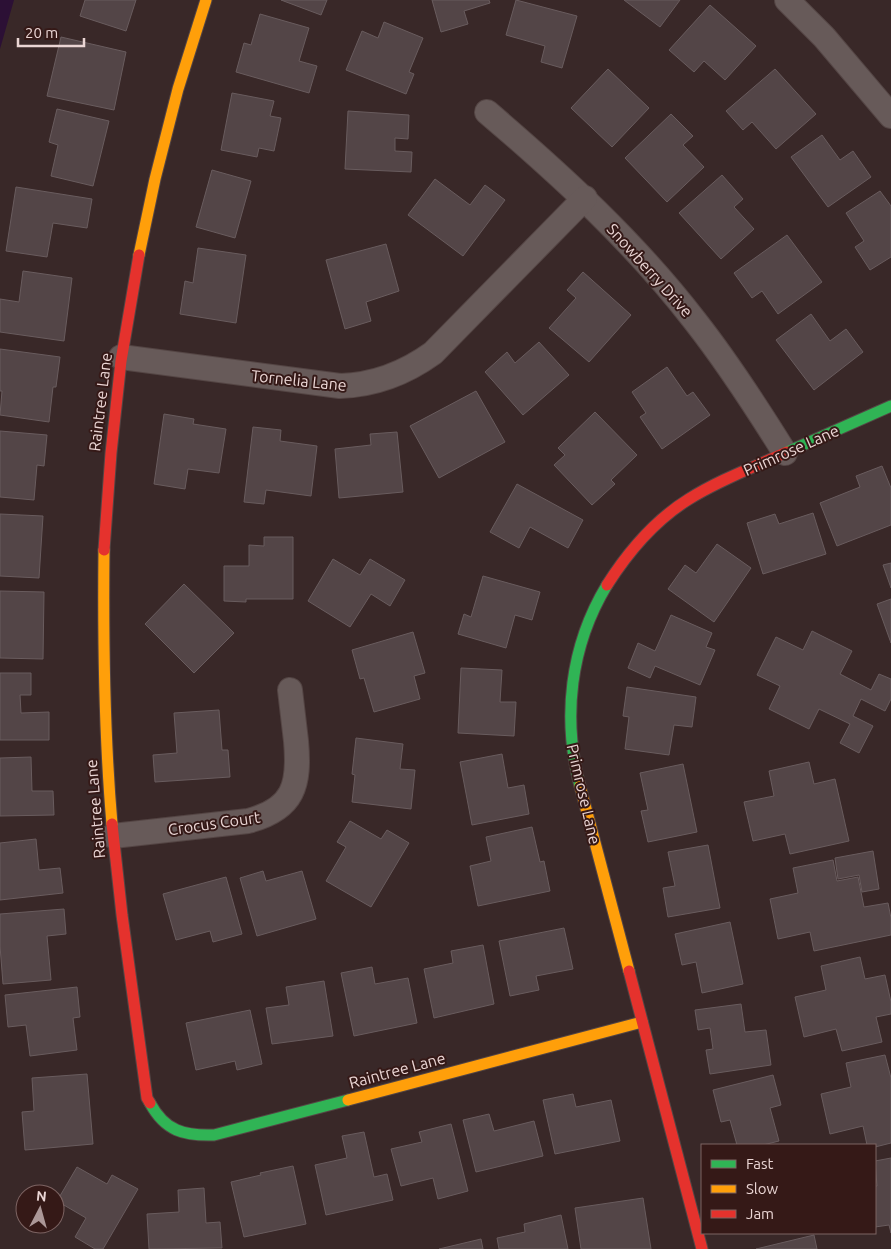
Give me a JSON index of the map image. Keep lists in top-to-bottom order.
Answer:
{
  "streets": {
    "street": [
      "Snowberry Drive",
      "Tornelia Lane",
      "Raintree Lane",
      "Primrose Lane",
      "Crocus Court"
    ]
  },
  "crossings": [
    ["Snowberry Drive", "Tornelia Lane"],
    ["Snowberry Drive", "Primrose Lane"],
    ["Tornelia Lane", "Raintree Lane"],
    ["Raintree Lane", "Primrose Lane"],
    ["Raintree Lane", "Crocus Court"]
  ],
  "legend": ["Fast", "Slow", "Jam"],
  "scale_bar": "20 m",
  "north": "top"
}
